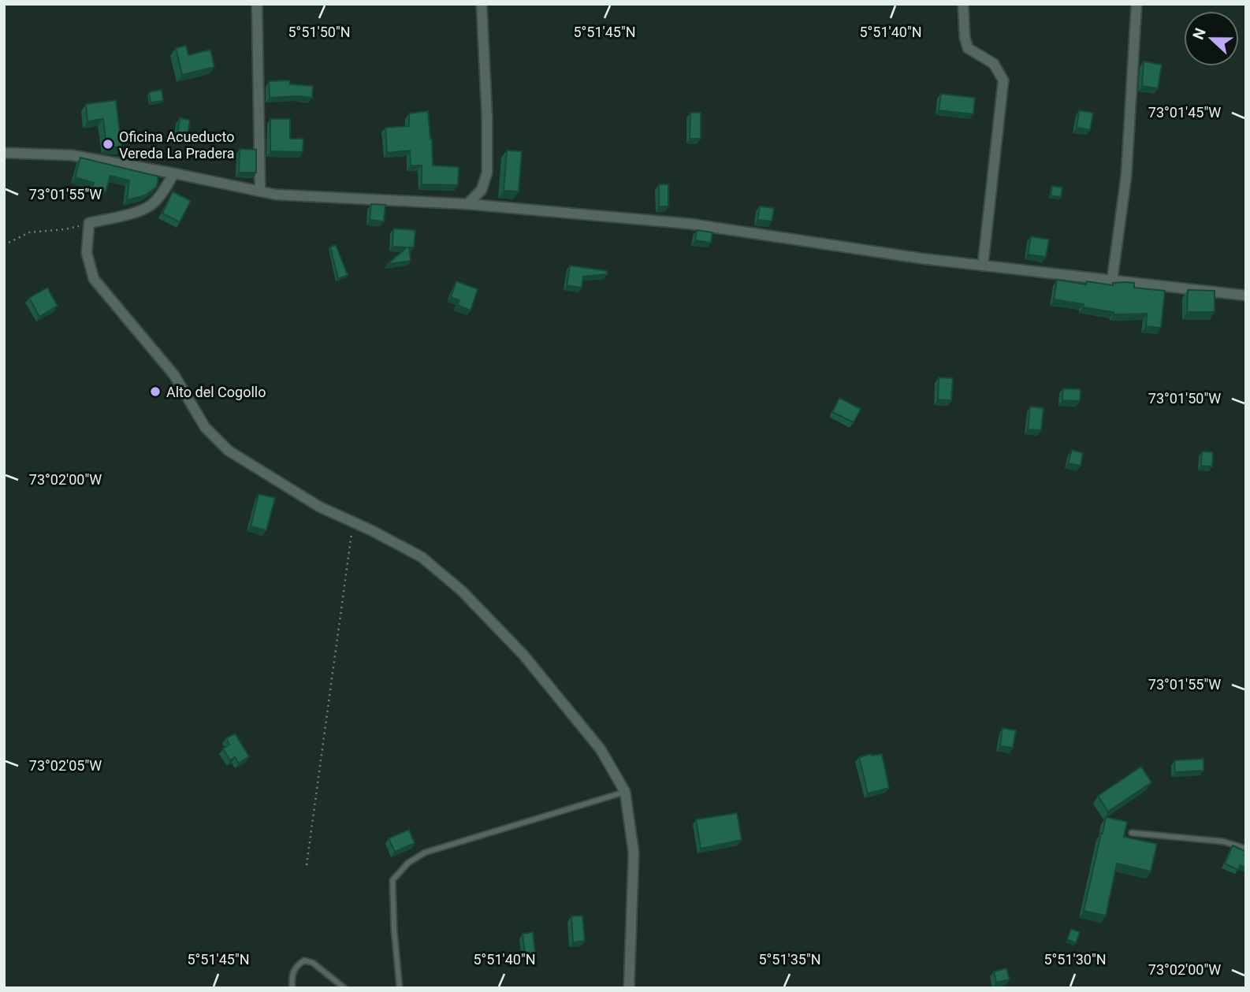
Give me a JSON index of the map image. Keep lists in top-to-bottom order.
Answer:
{
  "places": ["Oficina Acueducto Vereda La Pradera", "Alto del Cogollo"],
  "north": "left",
  "coordinates": [
    "5°51'50\"N",
    "5°51'45\"N",
    "5°51'40\"N",
    "73°01'45\"W",
    "73°01'55\"W",
    "73°01'50\"W",
    "73°02'00\"W",
    "73°02'05\"W",
    "5°51'35\"N",
    "5°51'30\"N"
  ]
}
